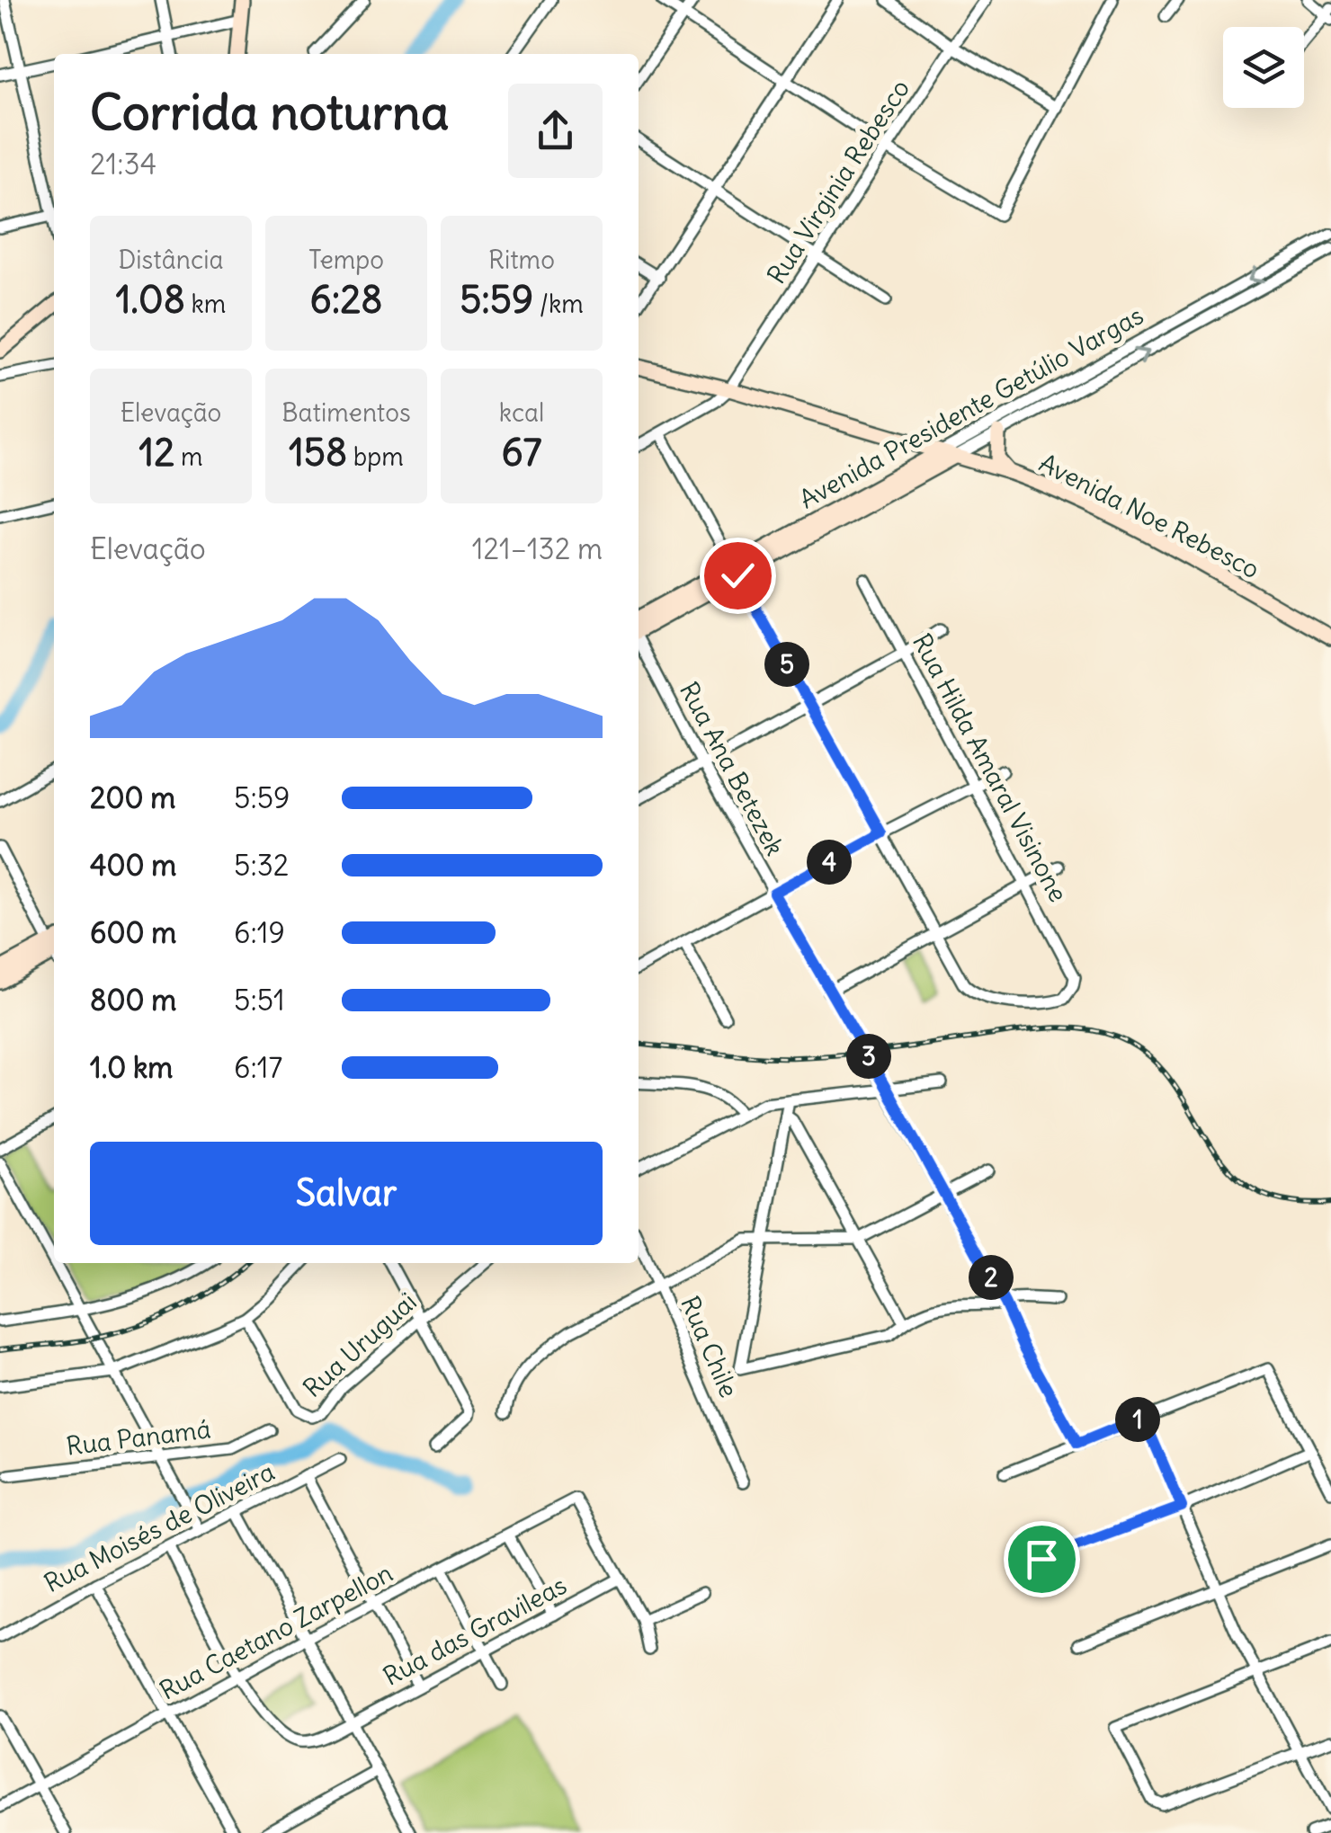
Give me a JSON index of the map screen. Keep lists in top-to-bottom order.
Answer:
{
  "streets": {
    "main road": ["Avenida Presidente Getúlio Vargas", "Avenida Noe Rebesco"],
    "street": [
      "Rua Virginia Rebesco",
      "Rua Hilda Amaral Visinone",
      "Rua Ana Betezek",
      "Rua Uruguai",
      "Rua Chile",
      "Rua Panamá",
      "Rua Moisés de Oliveira",
      "Rua das Gravileas",
      "Rua Caetano Zarpellon"
    ]
  },
  "crossings": [
    ["Rua Virginia Rebesco", "Avenida Noe Rebesco"],
    ["Avenida Presidente Getúlio Vargas", "Avenida Noe Rebesco"],
    ["Rua das Gravileas", "Rua Caetano Zarpellon"]
  ],
  "page": {
    "heading": ["Corrida noturna", "21:34"],
    "stats": [
      ["Distância", "1.08 km"],
      ["Tempo", "6:28"],
      ["Ritmo", "5:59 /km"],
      ["Elevação", "12 m"],
      ["Batimentos", "158 bpm"],
      ["kcal", "67"]
    ],
    "chart": ["Elevação", "121–132 m"],
    "pins": [
      "5",
      "4",
      "3",
      "2",
      "1"
    ],
    "list": [
      {
        "name": "200 m",
        "note": "5:59"
      },
      {
        "name": "400 m",
        "note": "5:32"
      },
      {
        "name": "600 m",
        "note": "6:19"
      },
      {
        "name": "800 m",
        "note": "5:51"
      },
      {
        "name": "1.0 km",
        "note": "6:17"
      }
    ],
    "buttons": "Salvar"
  }
}
